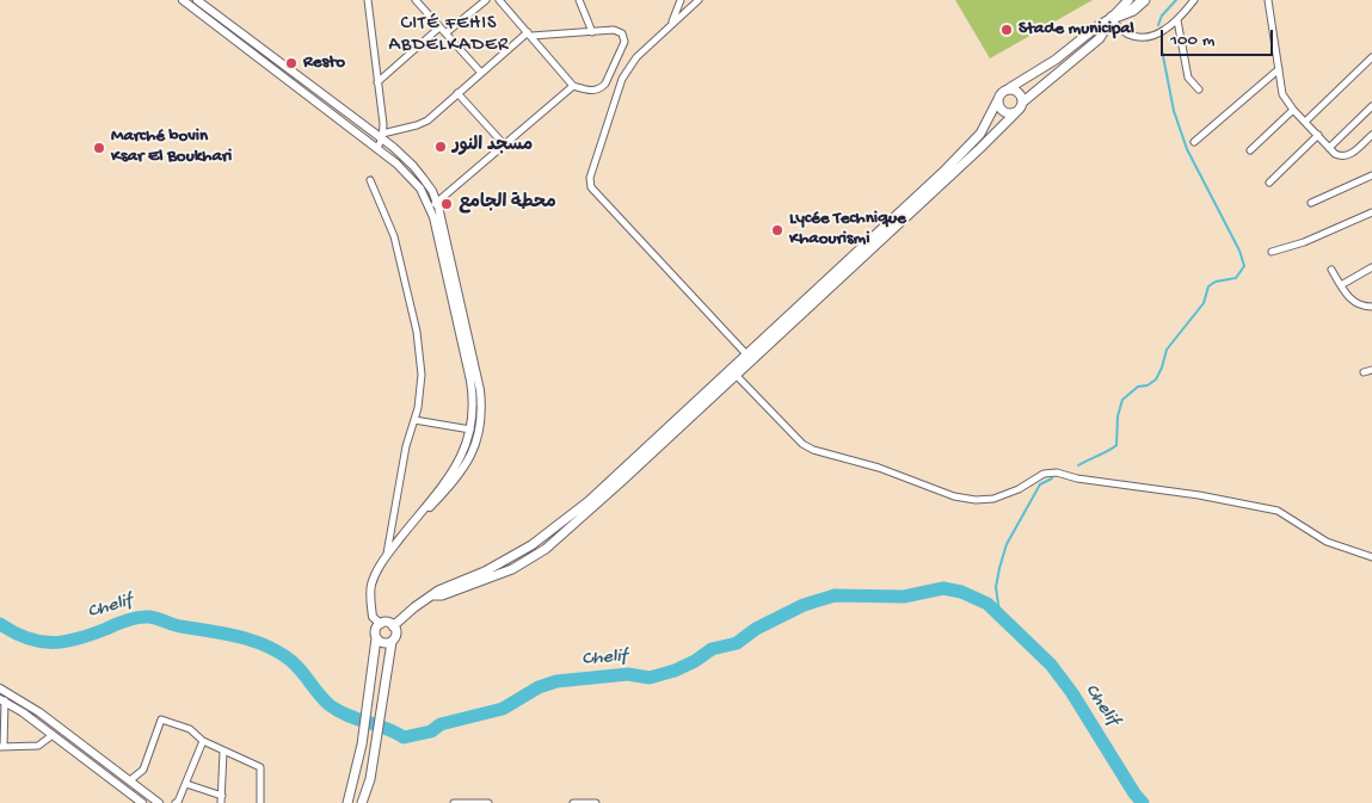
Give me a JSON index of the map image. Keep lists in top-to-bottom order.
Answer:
{
  "districts": ["CITÉ FEHIS ABDELKADER"],
  "water": ["Chelif"],
  "places": [
    "Stade municipal",
    "Resto",
    "مسجد النور",
    "Marché bovin Ksar El Boukhari",
    "محطة الجامع",
    "Lycée Technique Khaourismi"
  ],
  "scale_bar": "100 m"
}
